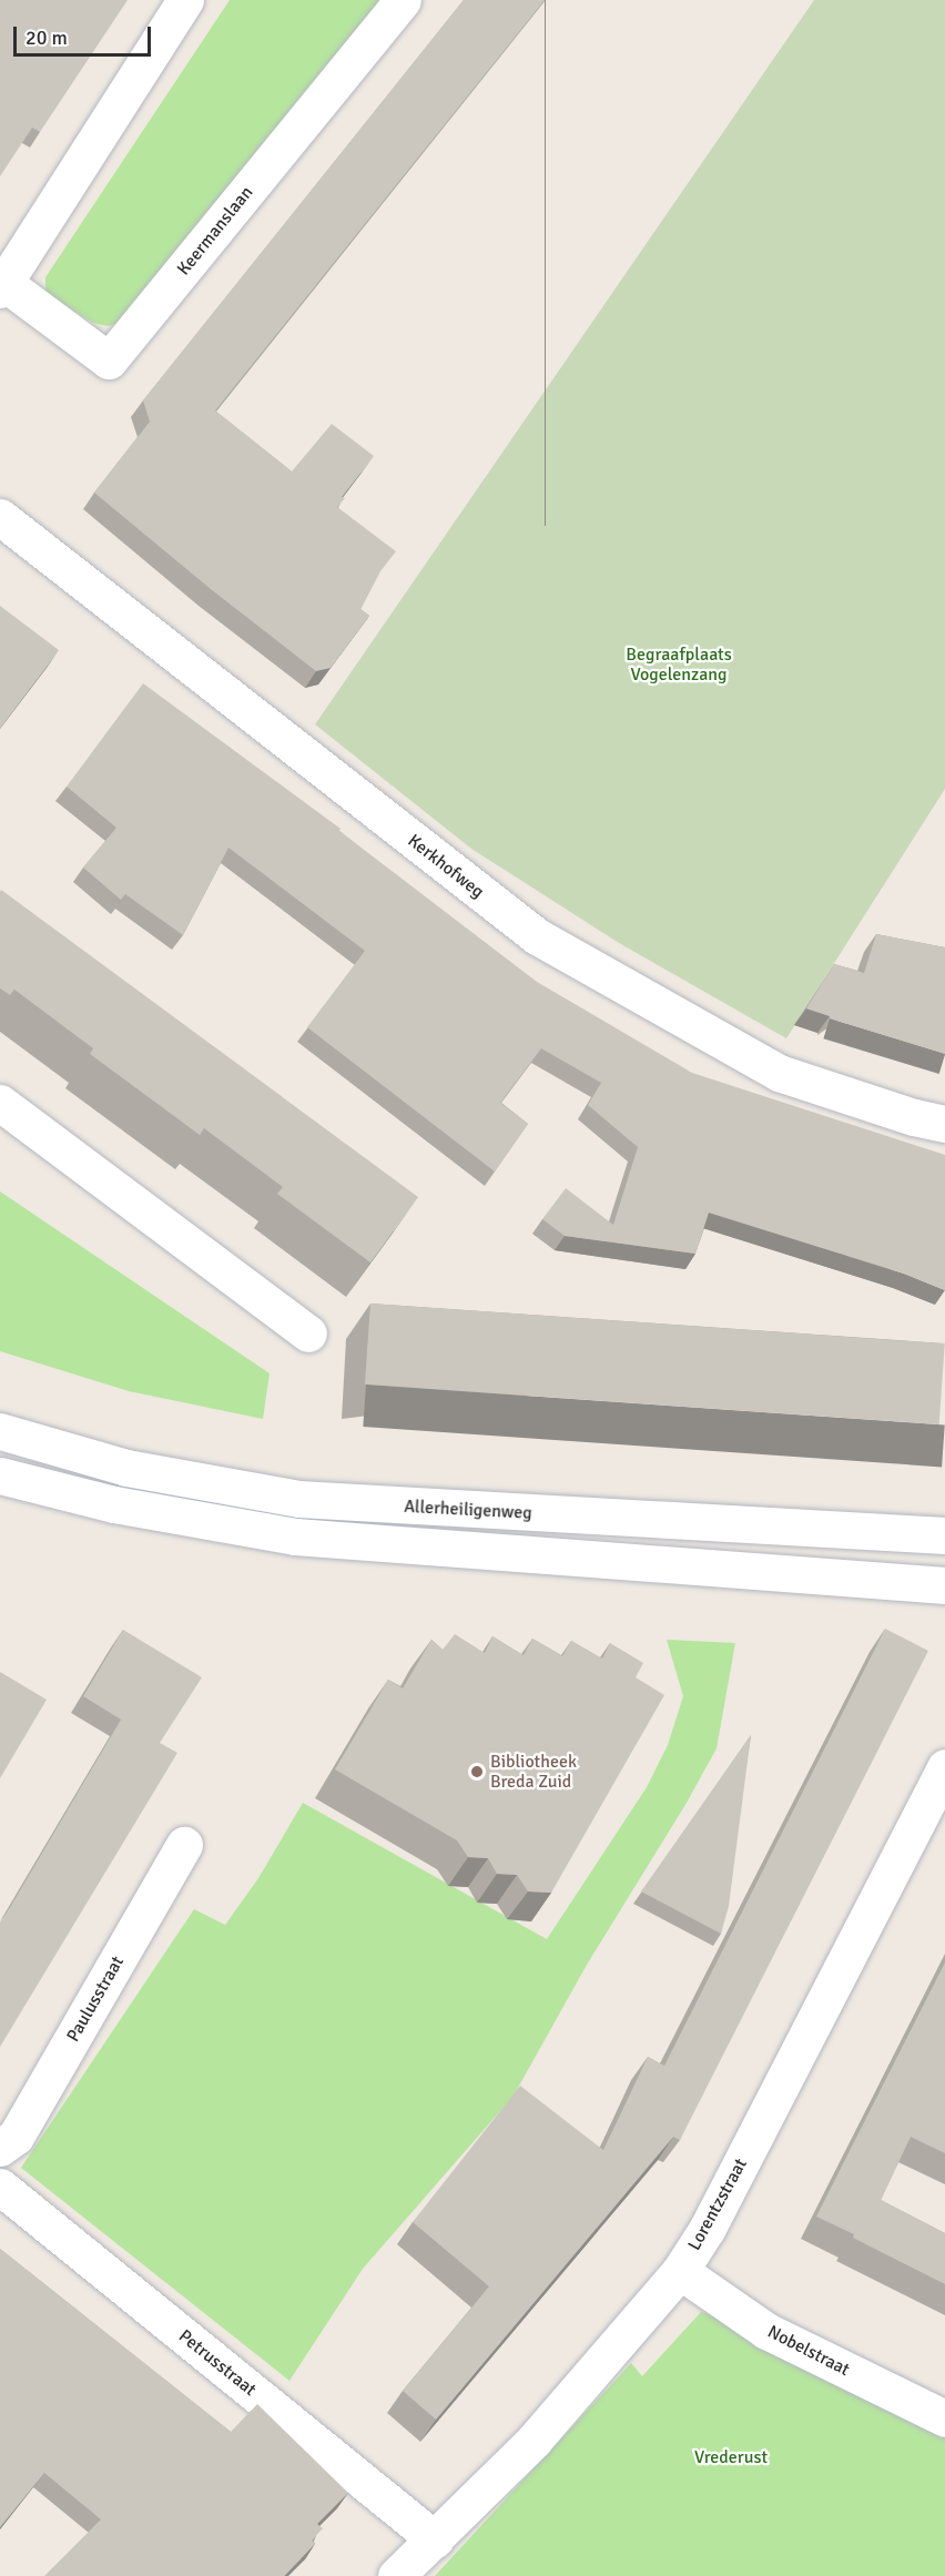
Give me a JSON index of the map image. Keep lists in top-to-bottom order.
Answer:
{
  "streets": {
    "street": [
      "Keermanslaan",
      "Kerkhofweg",
      "Allerheiligenweg",
      "Paulusstraat",
      "Lorentzstraat",
      "Nobelstraat",
      "Petrusstraat"
    ]
  },
  "crossings": [
    ["Lorentzstraat", "Nobelstraat"],
    ["Lorentzstraat", "Petrusstraat"]
  ],
  "parks": ["Begraafplaats Vogelenzang", "Vrederust"],
  "places": ["Bibliotheek Breda Zuid"],
  "scale_bar": "20 m"
}
